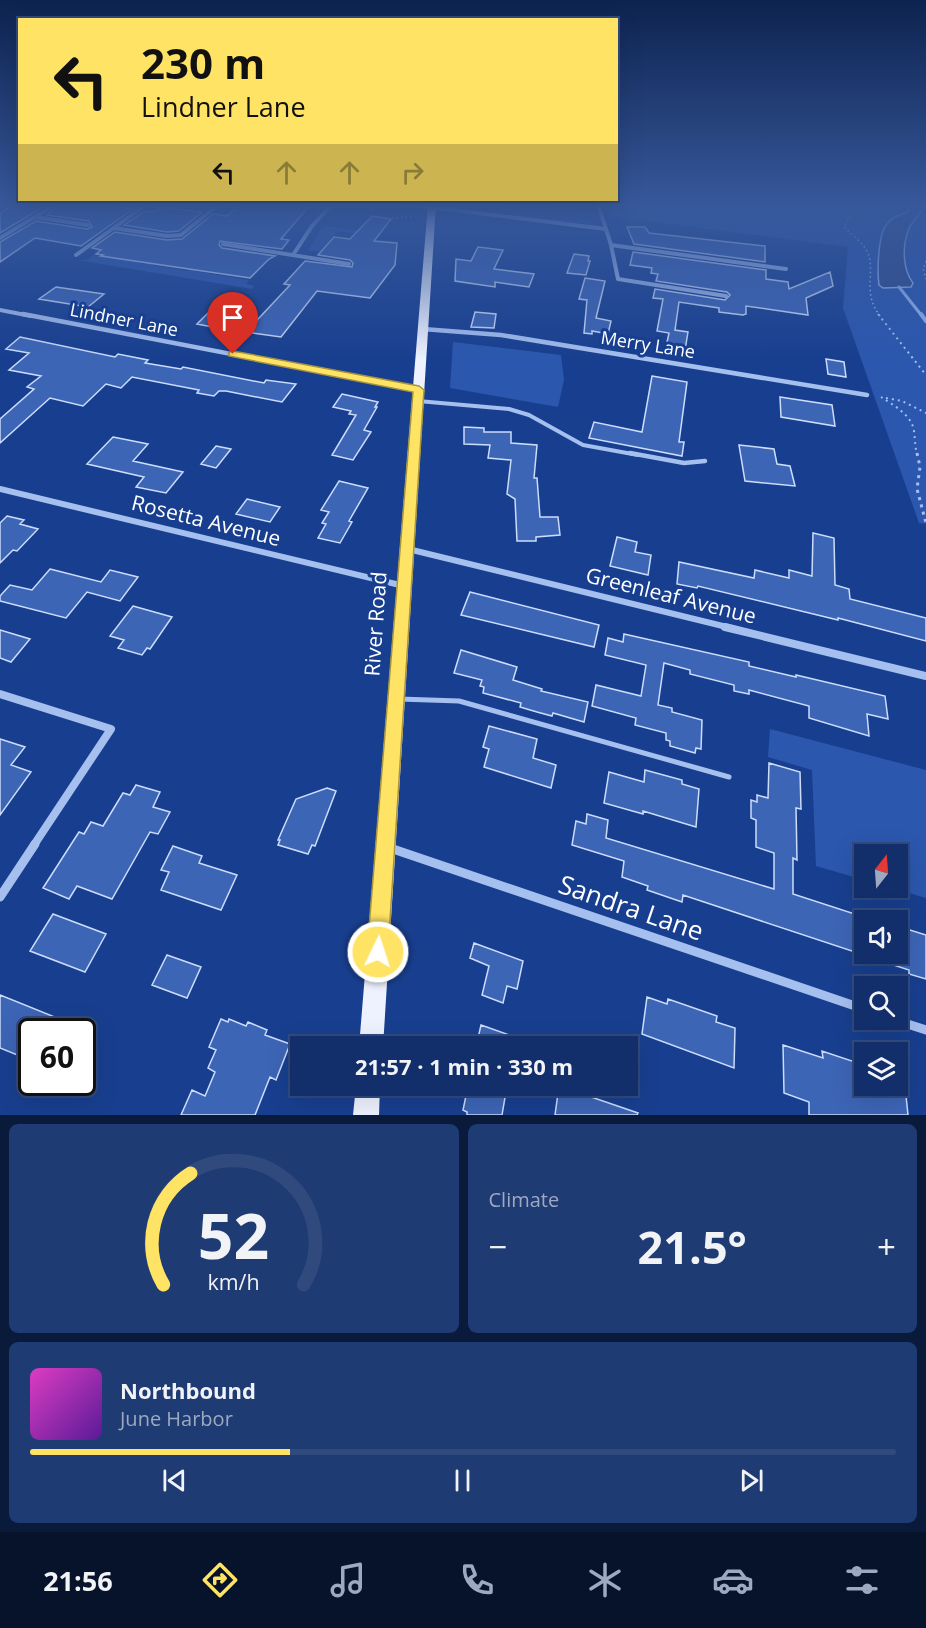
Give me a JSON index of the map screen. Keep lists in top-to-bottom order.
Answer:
{
  "streets": {
    "main road": ["River Road"],
    "street": [
      "Lindner Lane",
      "Merry Lane",
      "Rosetta Avenue",
      "Greenleaf Avenue",
      "Sandra Lane"
    ]
  },
  "crossings": [
    ["Lindner Lane", "River Road"],
    ["Merry Lane", "River Road"],
    ["Rosetta Avenue", "River Road"],
    ["Greenleaf Avenue", "River Road"],
    ["River Road", "Sandra Lane"]
  ],
  "north": "top",
  "page": {
    "turn": ["230 m", "Lindner Lane"],
    "limit": "60",
    "trip": "21:57 · 1 min · 330 m",
    "tile": "Climate",
    "heat": ["−", "21.5°", "+"],
    "song": ["Northbound", "June Harbor"],
    "tabs": "21:56",
    "gauge": ["52", "km/h"]
  }
}
